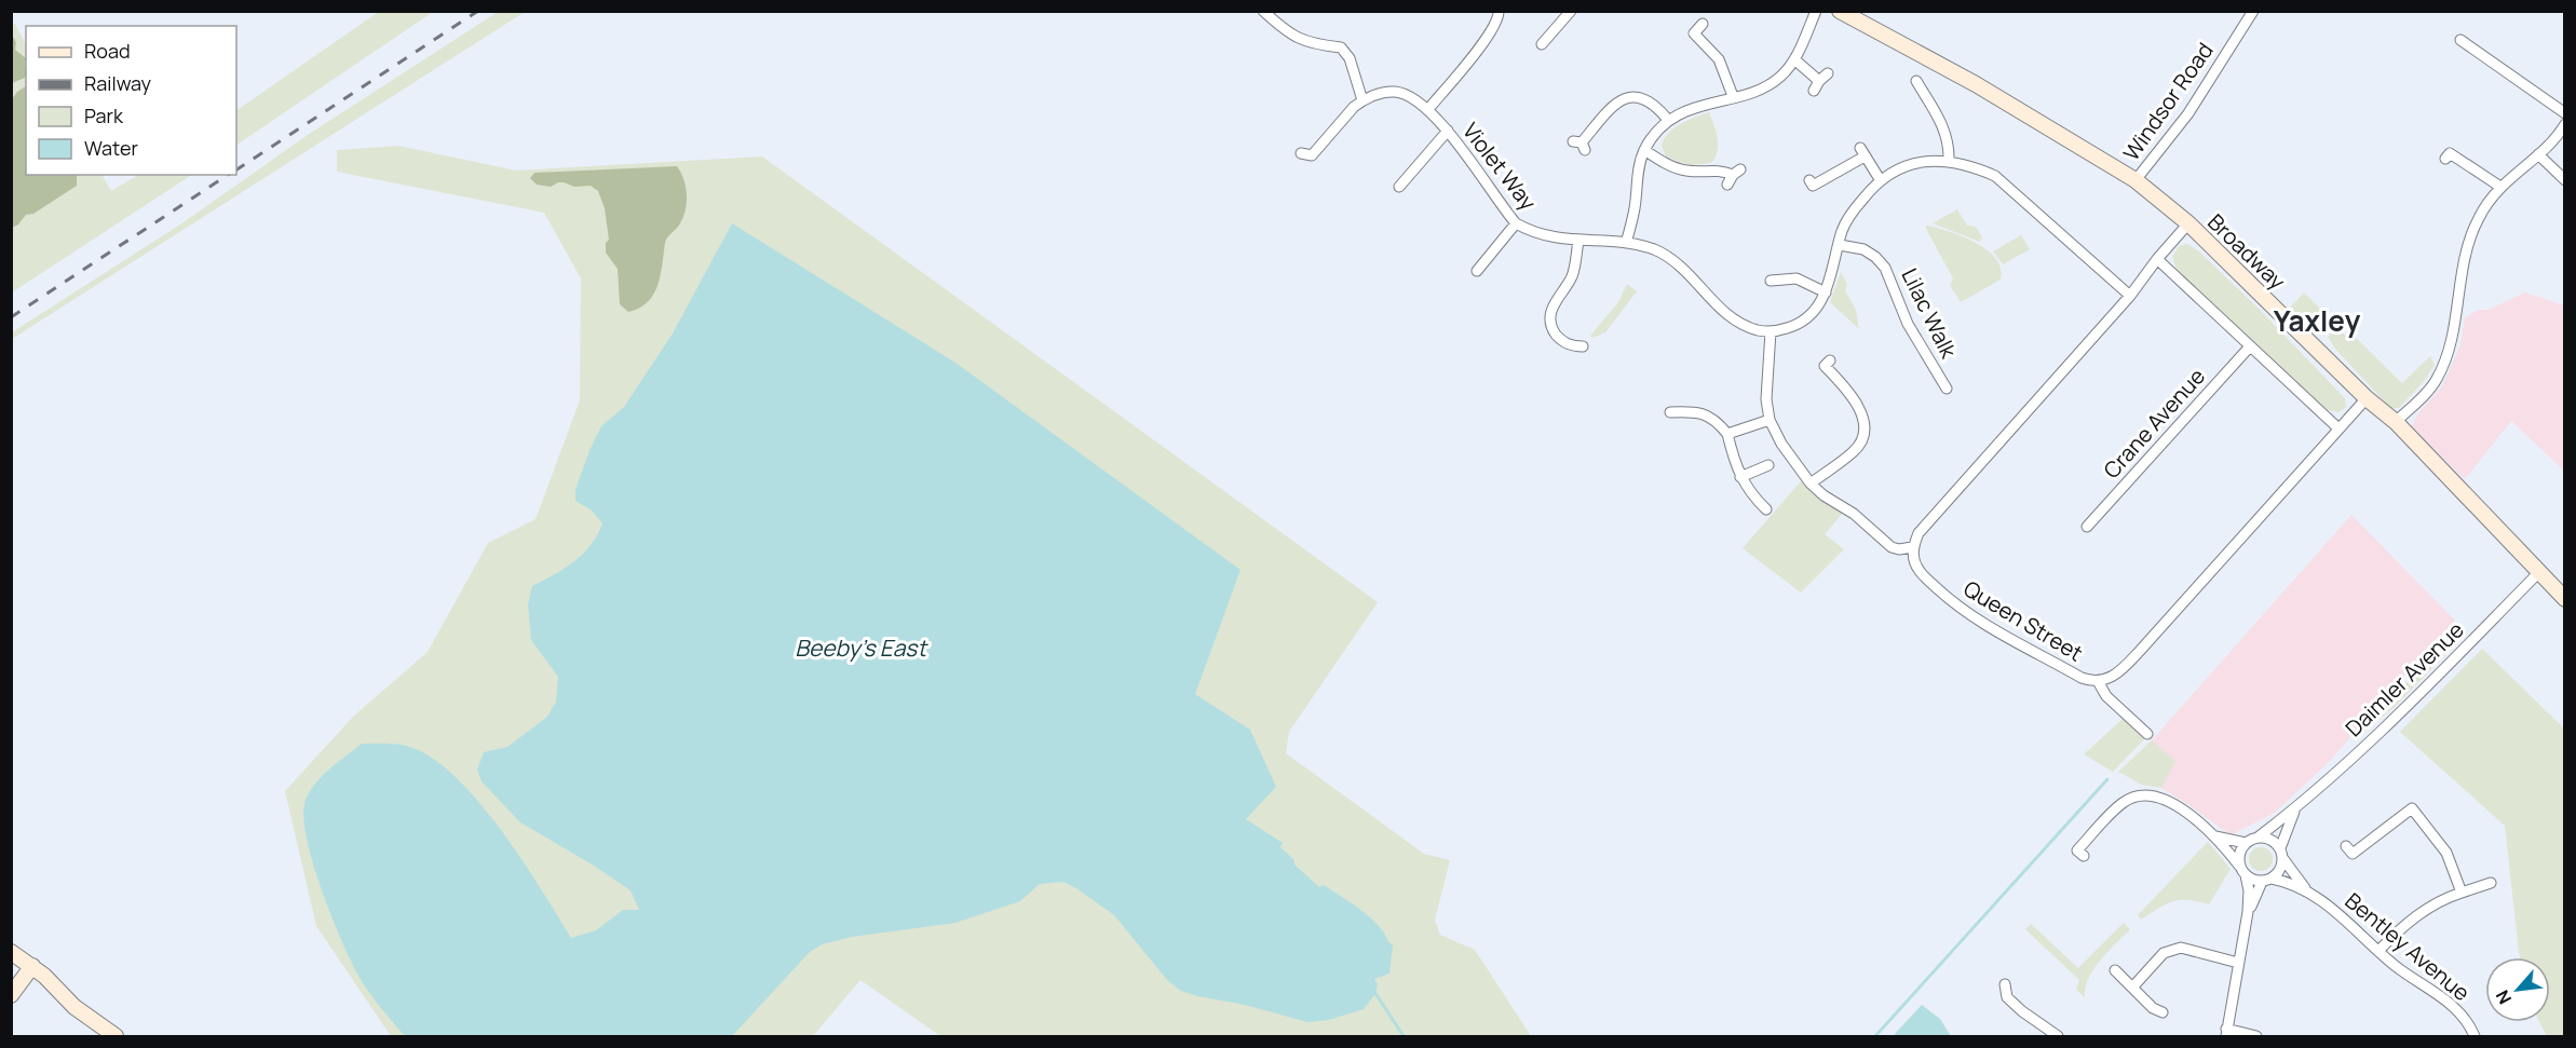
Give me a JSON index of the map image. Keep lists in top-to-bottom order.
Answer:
{
  "streets": {
    "main road": ["Broadway"],
    "street": [
      "Windsor Road",
      "Violet Way",
      "Lilac Walk",
      "Crane Avenue",
      "Queen Street",
      "Daimler Avenue",
      "Bentley Avenue"
    ]
  },
  "crossings": [
    ["Windsor Road", "Broadway"],
    ["Broadway", "Queen Street"],
    ["Broadway", "Daimler Avenue"],
    ["Daimler Avenue", "Bentley Avenue"]
  ],
  "districts": ["Yaxley"],
  "water": ["Beeby's East"],
  "legend": [
    "Road",
    "Railway",
    "Park",
    "Water"
  ],
  "north": "bottom left"
}
